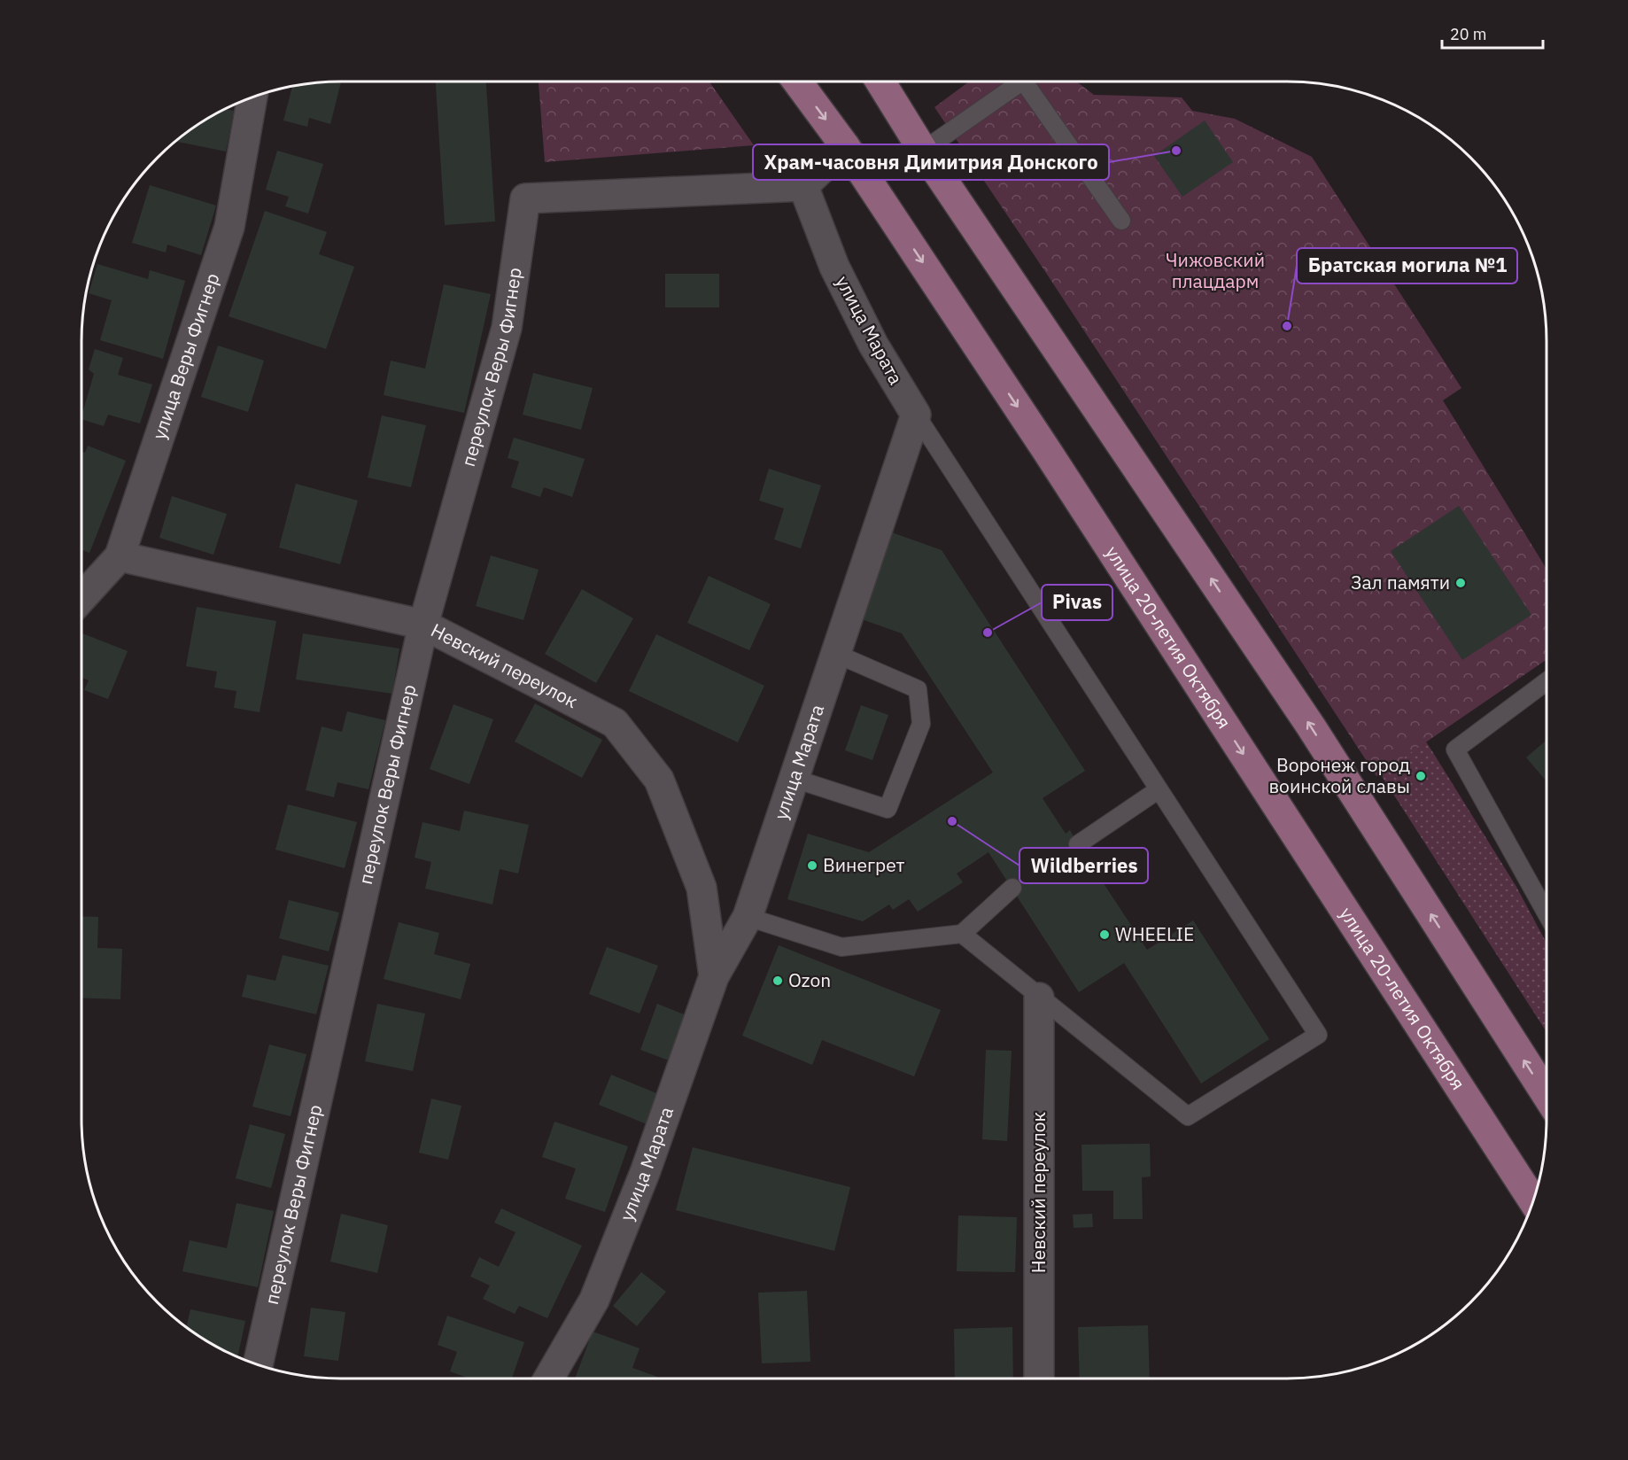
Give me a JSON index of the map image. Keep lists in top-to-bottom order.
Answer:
{
  "streets": {
    "main road": ["улица 20-летия Октября"],
    "street": [
      "улица Марата",
      "улица Веры Фигнер",
      "переулок Веры Фигнер",
      "Невский переулок"
    ]
  },
  "crossings": [
    ["улица Марата", "переулок Веры Фигнер"],
    ["улица Марата", "Невский переулок"],
    ["улица Веры Фигнер", "Невский переулок"],
    ["переулок Веры Фигнер", "Невский переулок"]
  ],
  "parks": ["Чижовский плацдарм"],
  "places": [
    "Храм-часовня Димитрия Донского",
    "Братская могила №1",
    "Зал памяти",
    "Pivas",
    "Воронеж город воинской славы",
    "Wildberries",
    "Винегрет",
    "WHEELIE",
    "Ozon"
  ],
  "scale_bar": "20 m"
}
